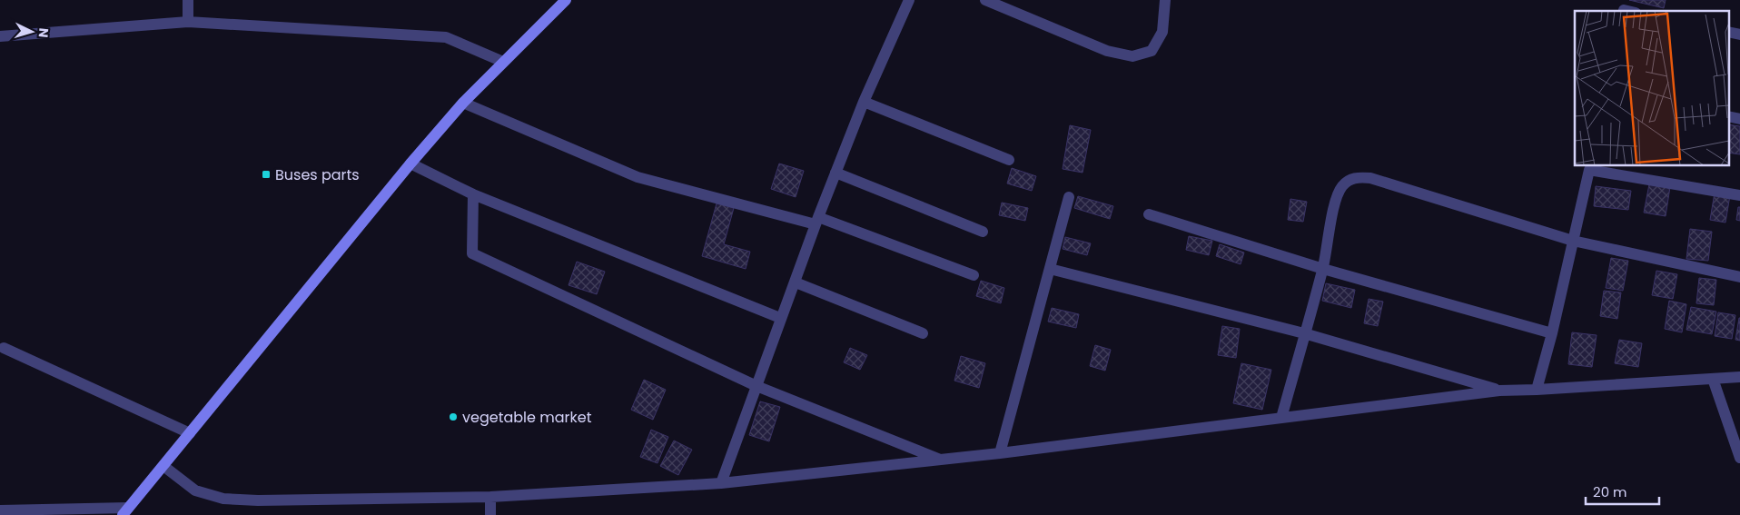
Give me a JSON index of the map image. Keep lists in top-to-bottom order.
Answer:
{
  "places": {
    "transit": ["Buses parts"],
    "other": ["vegetable market"]
  },
  "scale_bar": "20 m",
  "north": "right"
}
